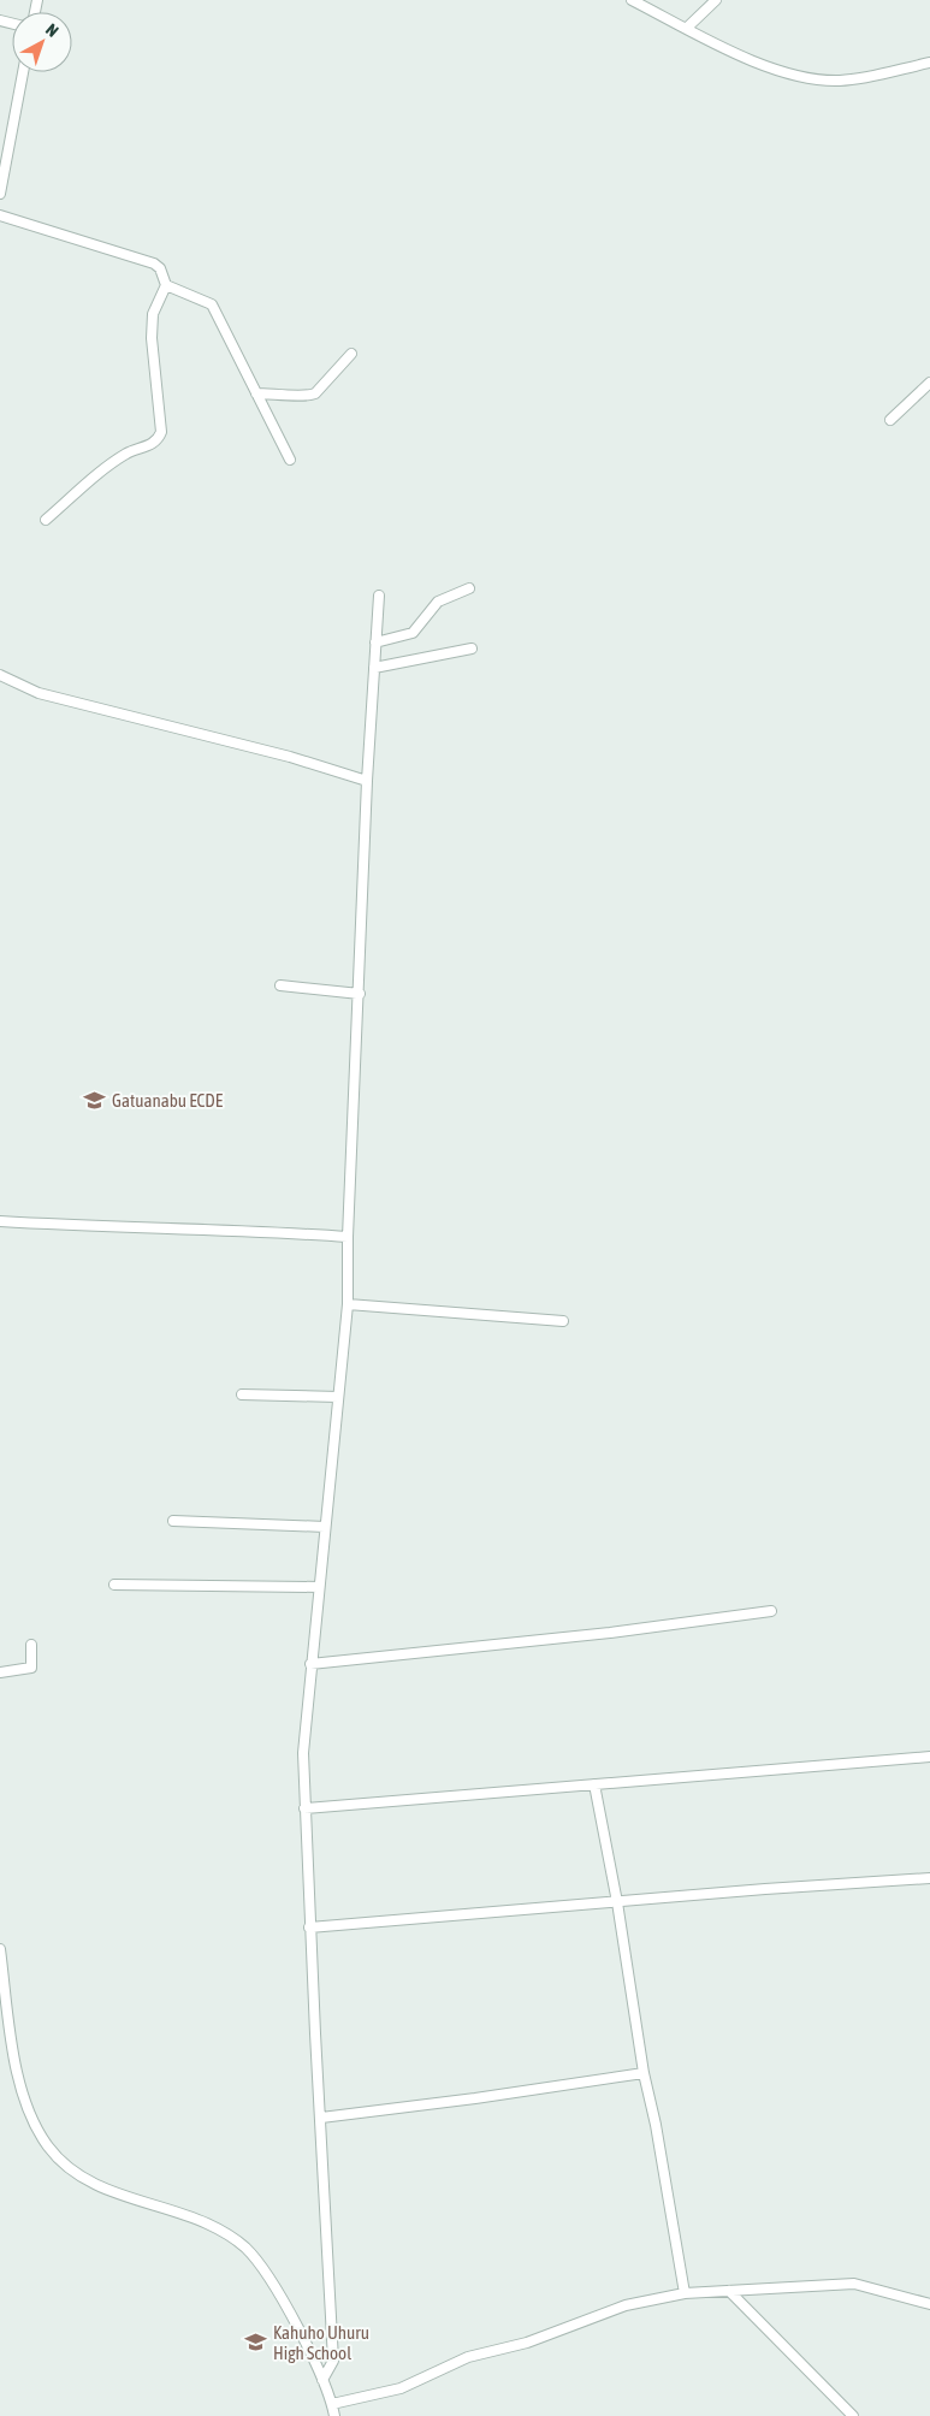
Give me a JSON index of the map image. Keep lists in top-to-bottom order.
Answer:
{
  "places": {
    "school or university": ["Gatuanabu ECDE", "Kahuho Uhuru High School"]
  },
  "north": "top right"
}
